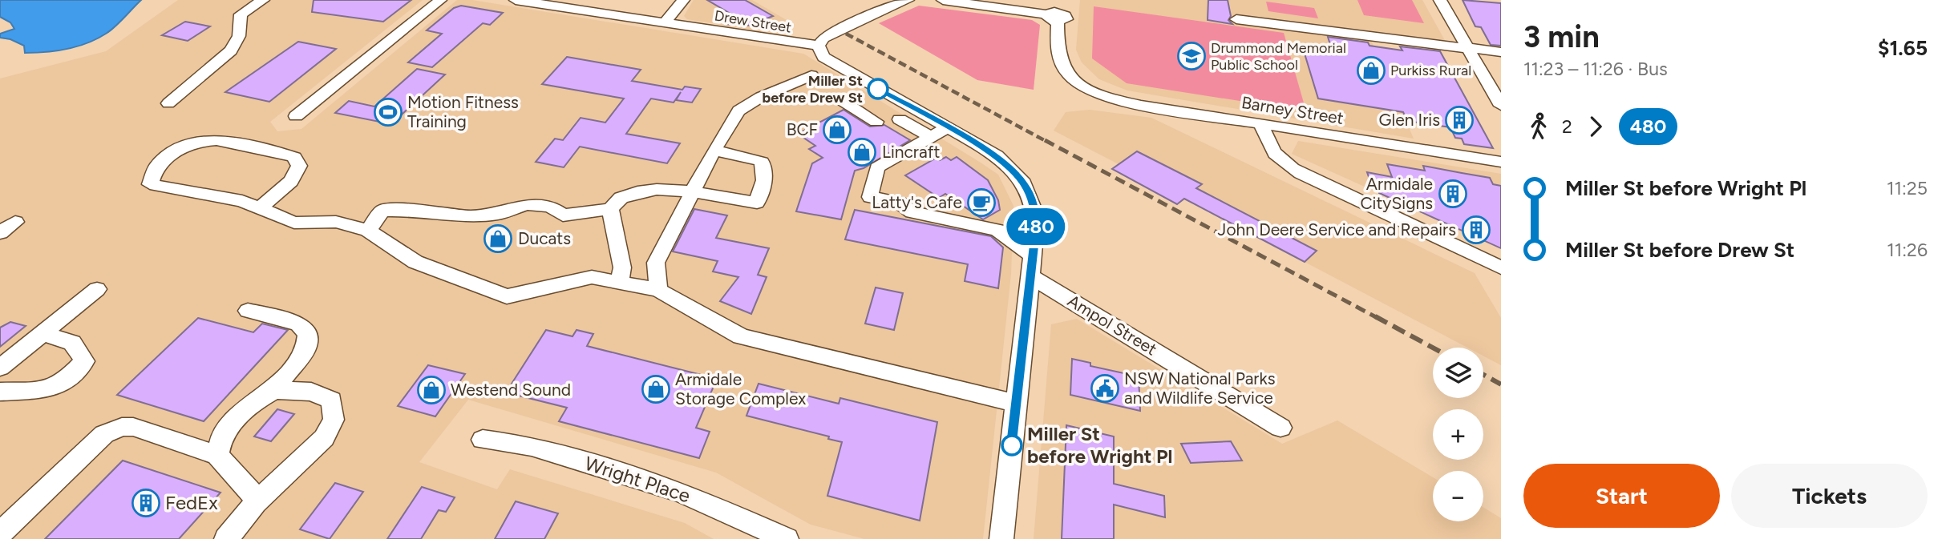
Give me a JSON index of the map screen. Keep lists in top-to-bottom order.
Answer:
{
  "streets": {
    "street": [
      "Drew Street",
      "Barney Street",
      "Ampol Street",
      "Wright Place"
    ]
  },
  "places": {
    "school or university": ["Drummond Memorial Public School"],
    "shop": [
      "Purkiss Rural",
      "BCF",
      "Lincraft",
      "Ducats",
      "Armidale Storage Complex",
      "Westend Sound"
    ],
    "other": ["Miller St before Drew St", "Miller St before Wright Pl"],
    "sports": ["Motion Fitness Training"],
    "building": [
      "Glen Iris",
      "Armidale CitySigns",
      "John Deere Service and Repairs",
      "FedEx"
    ],
    "cafe": ["Latty's Cafe"],
    "public building": ["NSW National Parks and Wildlife Service"]
  },
  "lines": ["bus line 480"],
  "page": {
    "on_map": "480",
    "heading": ["3 min", "11:23 – 11:26 · Bus", "$1.65"],
    "legs": ["2", "480"],
    "list": [
      {
        "name": "Miller St before Wright Pl",
        "value": "11:25"
      },
      {
        "name": "Miller St before Drew St",
        "value": "11:26"
      }
    ],
    "map_buttons": ["+", "−"],
    "buttons": ["Start", "Tickets"]
  }
}
